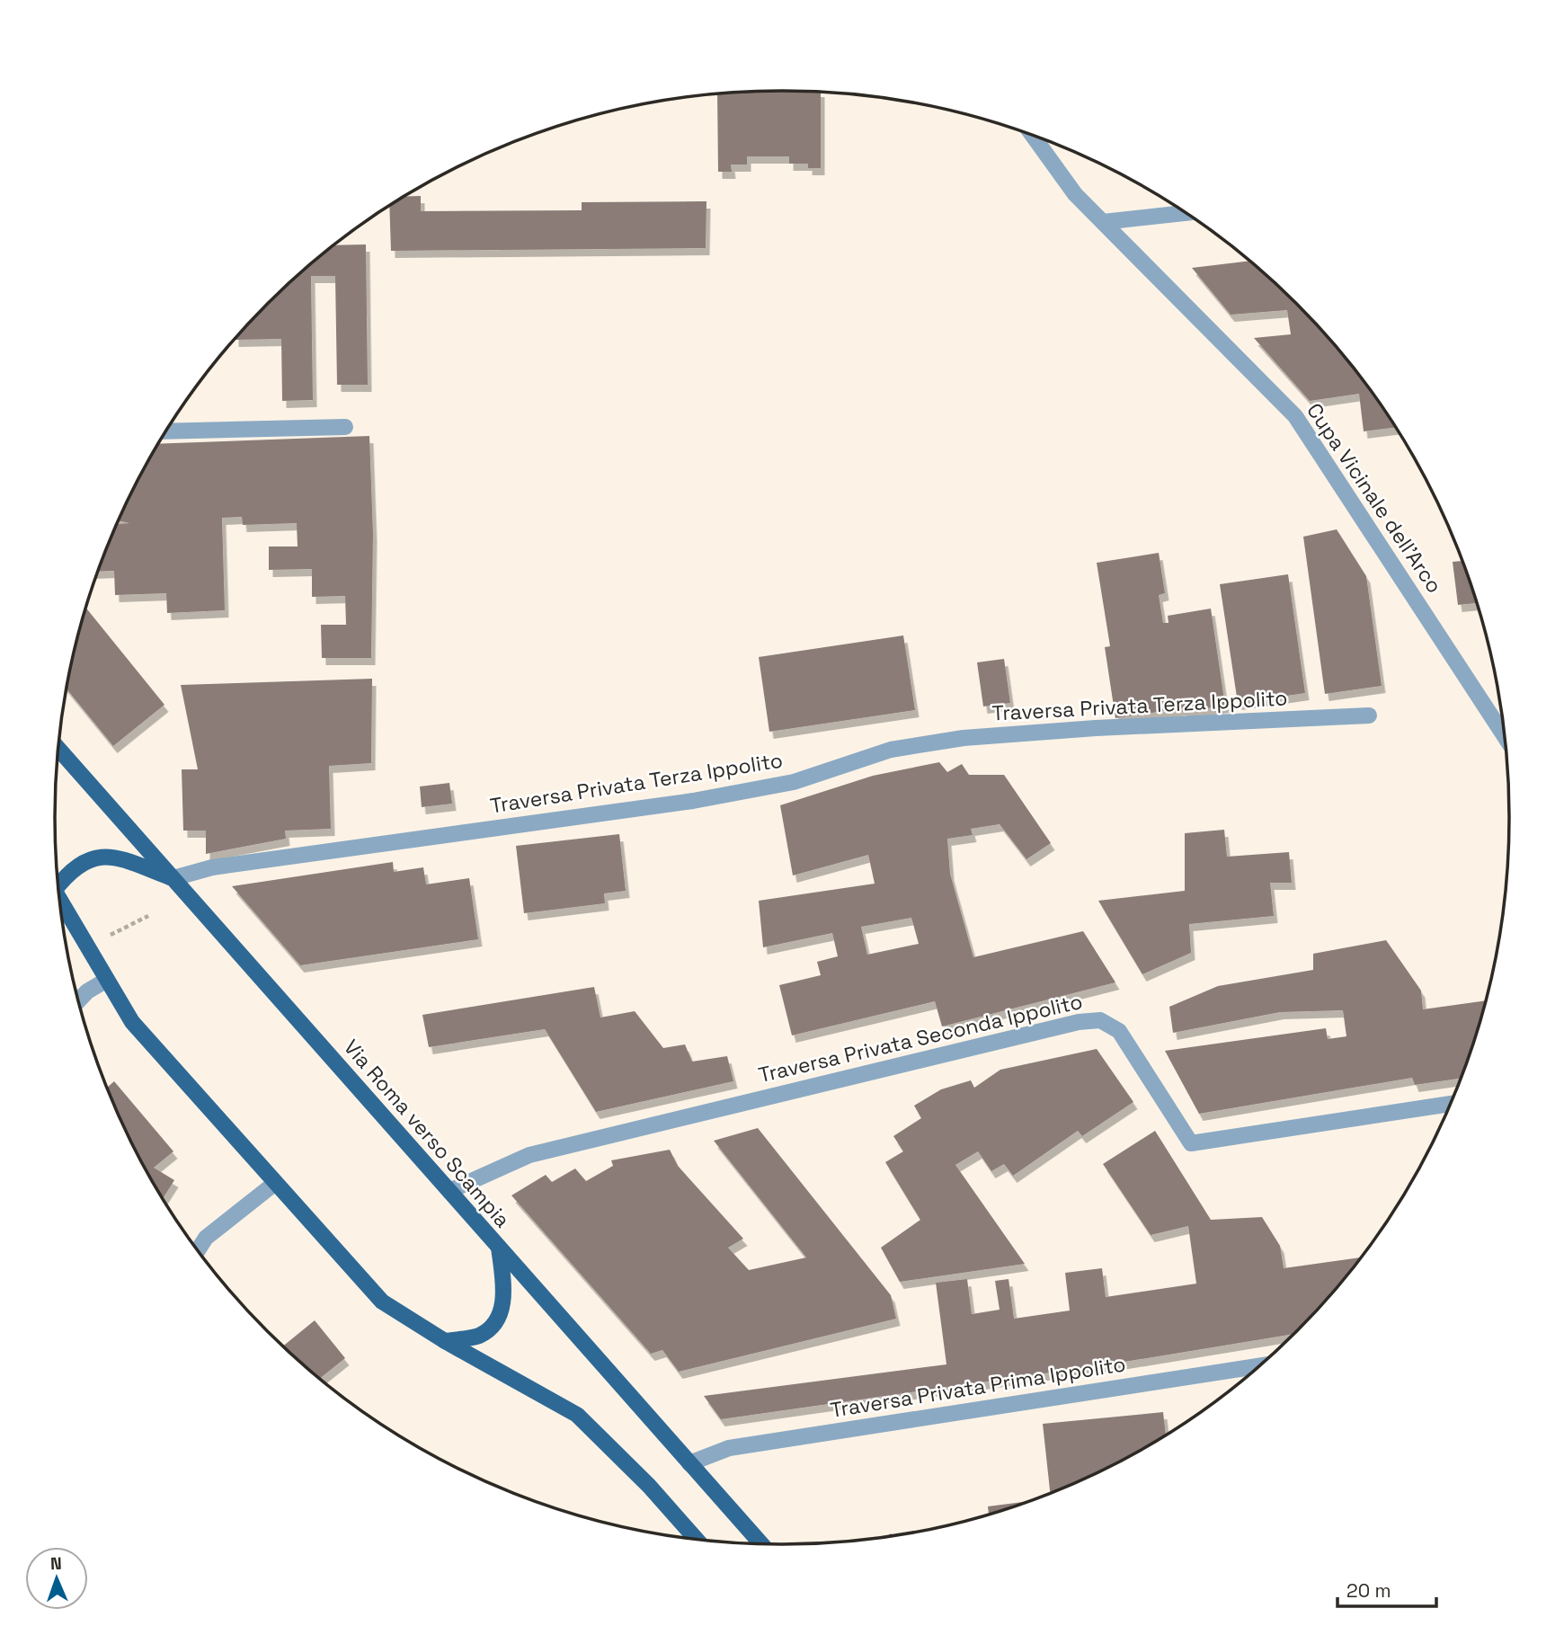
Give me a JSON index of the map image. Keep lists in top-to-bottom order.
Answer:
{
  "streets": {
    "main road": ["Via Roma verso Scampia"],
    "street": [
      "Cupa Vicinale dell'Arco",
      "Traversa Privata Terza Ippolito",
      "Traversa Privata Seconda Ippolito",
      "Traversa Privata Prima Ippolito"
    ]
  },
  "crossings": [
    ["Traversa Privata Terza Ippolito", "Via Roma verso Scampia"],
    ["Traversa Privata Seconda Ippolito", "Via Roma verso Scampia"],
    ["Via Roma verso Scampia", "Traversa Privata Prima Ippolito"]
  ],
  "scale_bar": "20 m",
  "north": "top"
}
